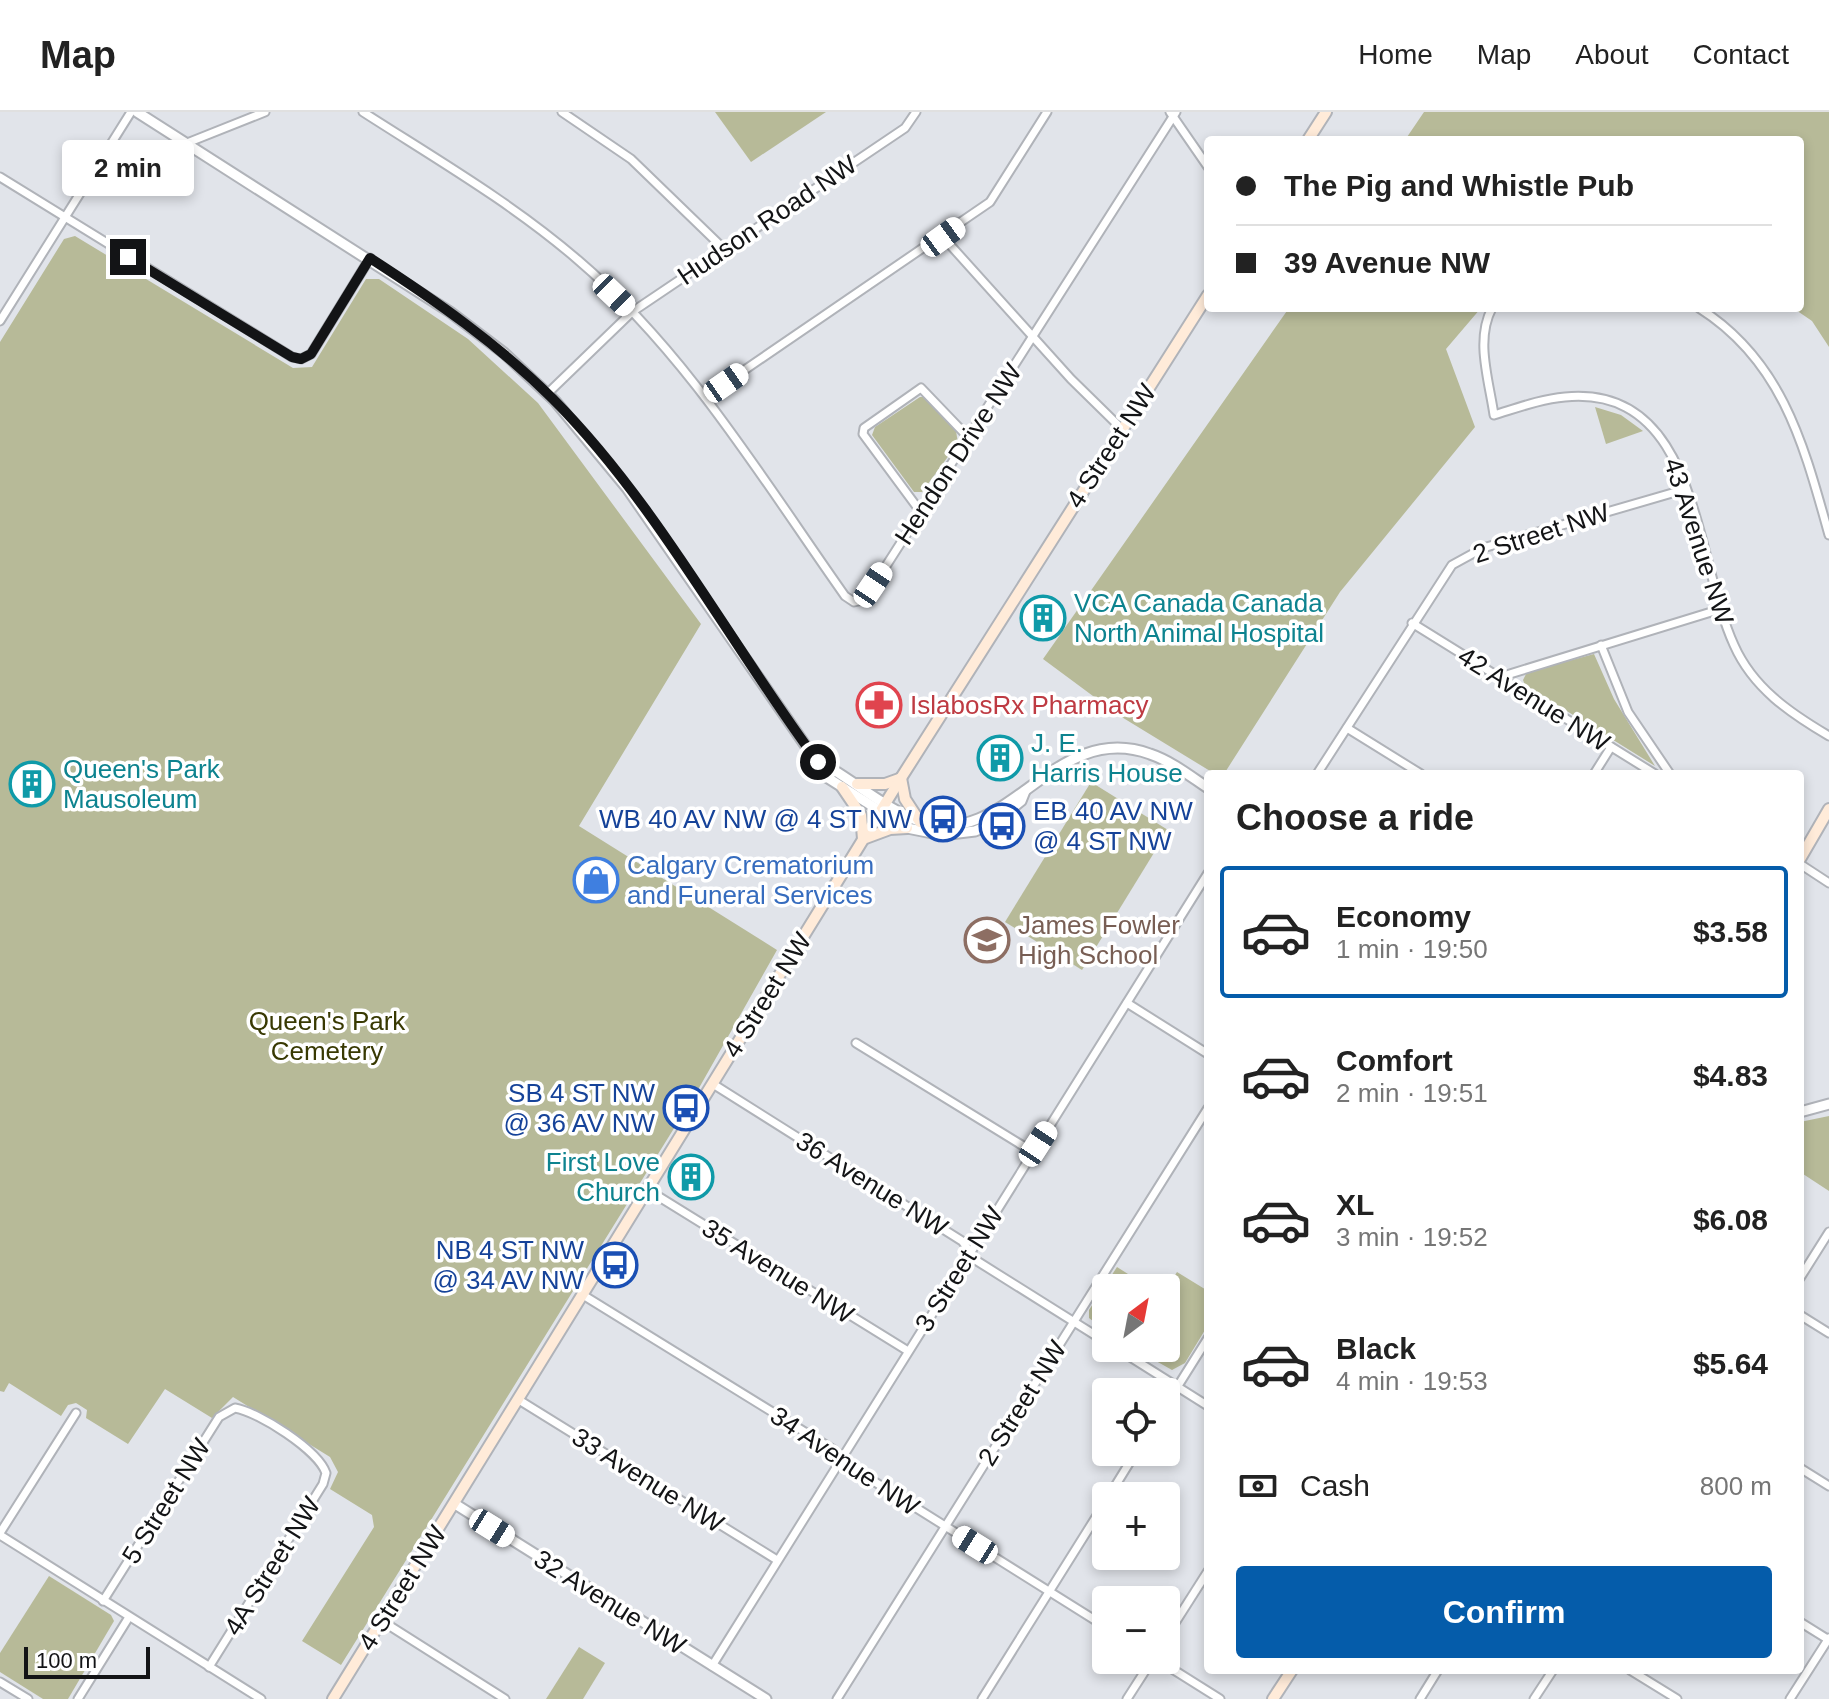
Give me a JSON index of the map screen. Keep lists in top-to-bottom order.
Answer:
{
  "streets": {
    "main road": ["4 Street NW"],
    "street": [
      "Hudson Road NW",
      "Hendon Drive NW",
      "2 Street NW",
      "43 Avenue NW",
      "42 Avenue NW",
      "36 Avenue NW",
      "3 Street NW",
      "35 Avenue NW",
      "34 Avenue NW",
      "33 Avenue NW",
      "5 Street NW",
      "4A Street NW",
      "32 Avenue NW"
    ]
  },
  "crossings": [
    ["Hudson Road NW", "Hendon Drive NW"],
    ["4 Street NW", "36 Avenue NW"],
    ["4 Street NW", "35 Avenue NW"],
    ["4 Street NW", "34 Avenue NW"],
    ["4 Street NW", "33 Avenue NW"],
    ["4 Street NW", "32 Avenue NW"],
    ["2 Street NW", "43 Avenue NW"],
    ["2 Street NW", "42 Avenue NW"],
    ["2 Street NW", "36 Avenue NW"],
    ["2 Street NW", "34 Avenue NW"],
    ["36 Avenue NW", "3 Street NW"],
    ["3 Street NW", "35 Avenue NW"],
    ["3 Street NW", "34 Avenue NW"],
    ["3 Street NW", "33 Avenue NW"],
    ["3 Street NW", "32 Avenue NW"],
    ["5 Street NW", "4A Street NW"]
  ],
  "parks": ["Queen's Park Cemetery"],
  "places": {
    "building": [
      "VCA Canada Canada North Animal Hospital",
      "J. E. Harris House",
      "Queen's Park Mausoleum",
      "First Love Church"
    ],
    "pharmacy": ["IslabosRx Pharmacy"],
    "bus stop": [
      "WB 40 AV NW @ 4 ST NW",
      "EB 40 AV NW @ 4 ST NW",
      "SB 4 ST NW @ 36 AV NW",
      "NB 4 ST NW @ 34 AV NW"
    ],
    "shop": ["Calgary Crematorium and Funeral Services"],
    "school or university": ["James Fowler High School"]
  },
  "scale_bar": "100 m",
  "north": "top right",
  "page": {
    "header": "Map",
    "nav": [
      "Home",
      "Map",
      "About",
      "Contact"
    ],
    "banner": ["The Pig and Whistle Pub", "39 Avenue NW"],
    "bubble": "2 min",
    "heading": "Choose a ride",
    "list": [
      {
        "name": "Economy",
        "note": "1 min · 19:50",
        "value": "$3.58"
      },
      {
        "name": "Comfort",
        "note": "2 min · 19:51",
        "value": "$4.83"
      },
      {
        "name": "XL",
        "note": "3 min · 19:52",
        "value": "$6.08"
      },
      {
        "name": "Black",
        "note": "4 min · 19:53",
        "value": "$5.64"
      }
    ],
    "map_buttons": ["+", "−"],
    "pay": ["Cash", "800 m"],
    "buttons": "Confirm",
    "scale": "100 m"
  }
}
